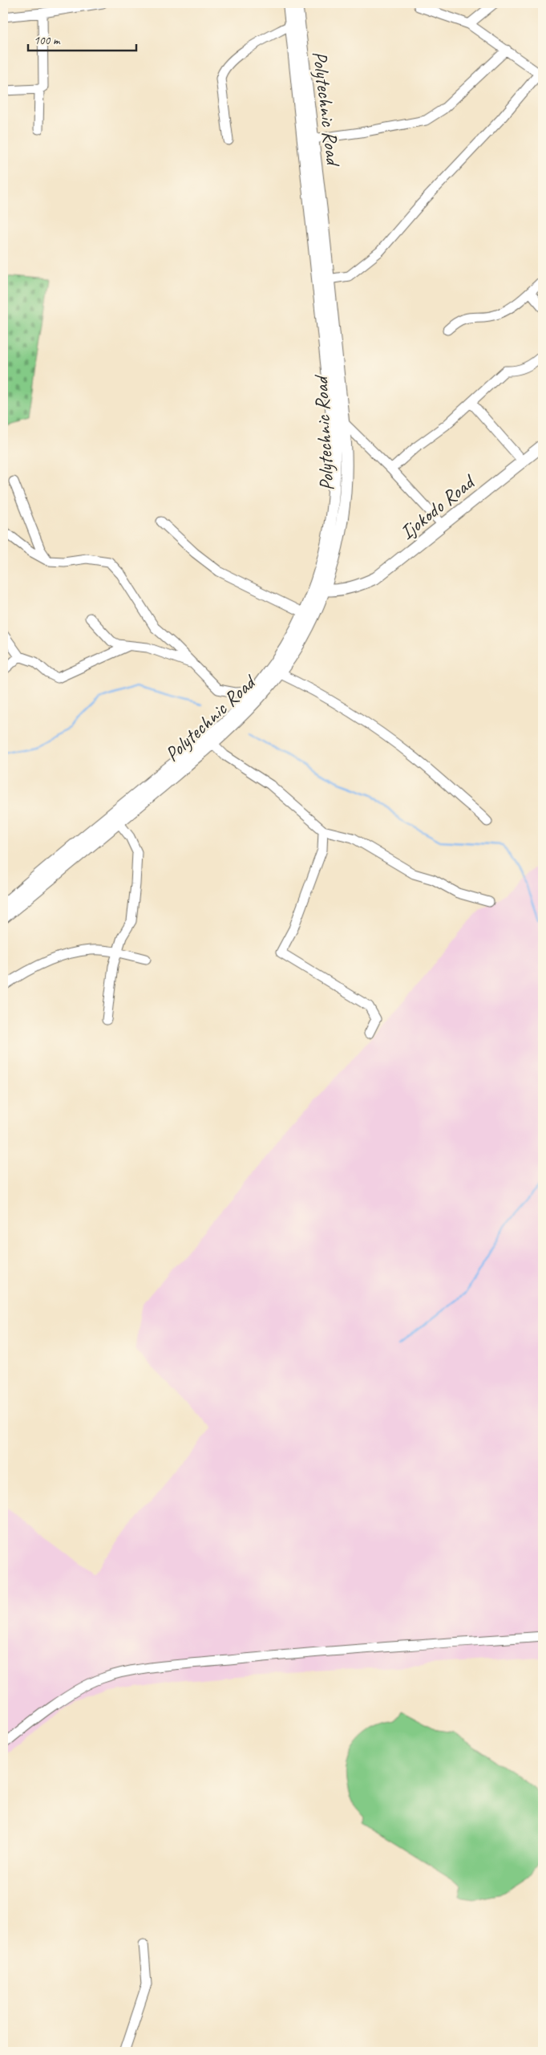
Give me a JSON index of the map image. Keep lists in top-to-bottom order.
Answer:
{
  "streets": {
    "main road": ["Polytechnic Road", "Ijokodo Road"]
  },
  "crossings": [
    ["Polytechnic Road", "Ijokodo Road"]
  ],
  "scale_bar": "100 m"
}
